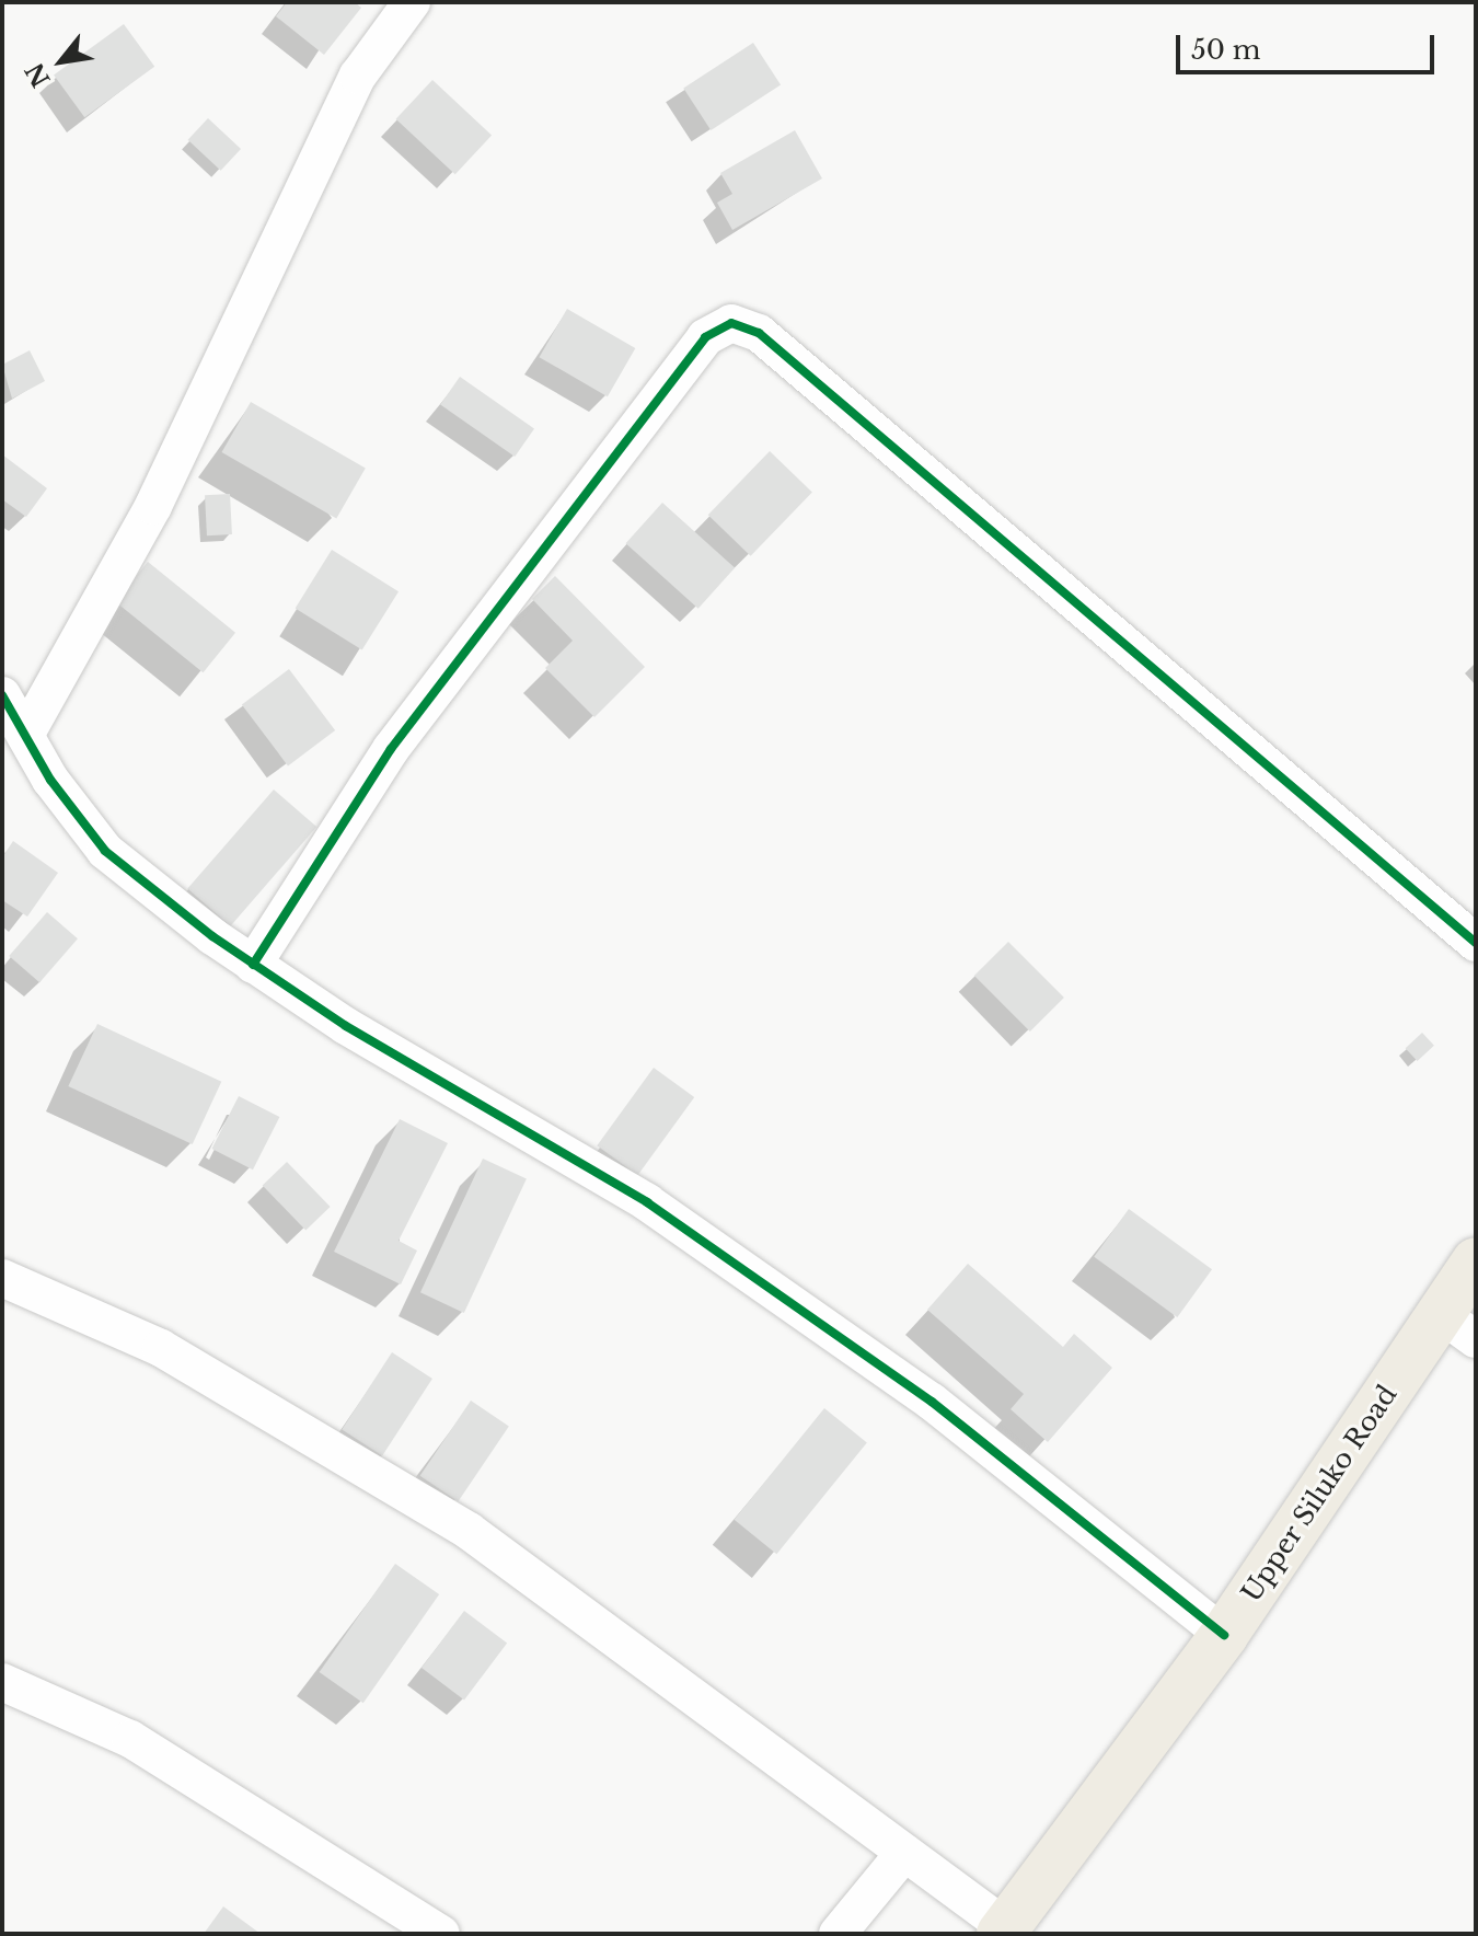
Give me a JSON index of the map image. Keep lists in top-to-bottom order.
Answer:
{
  "streets": {
    "main road": ["Upper Siluko Road"]
  },
  "scale_bar": "50 m",
  "north": "bottom left"
}
